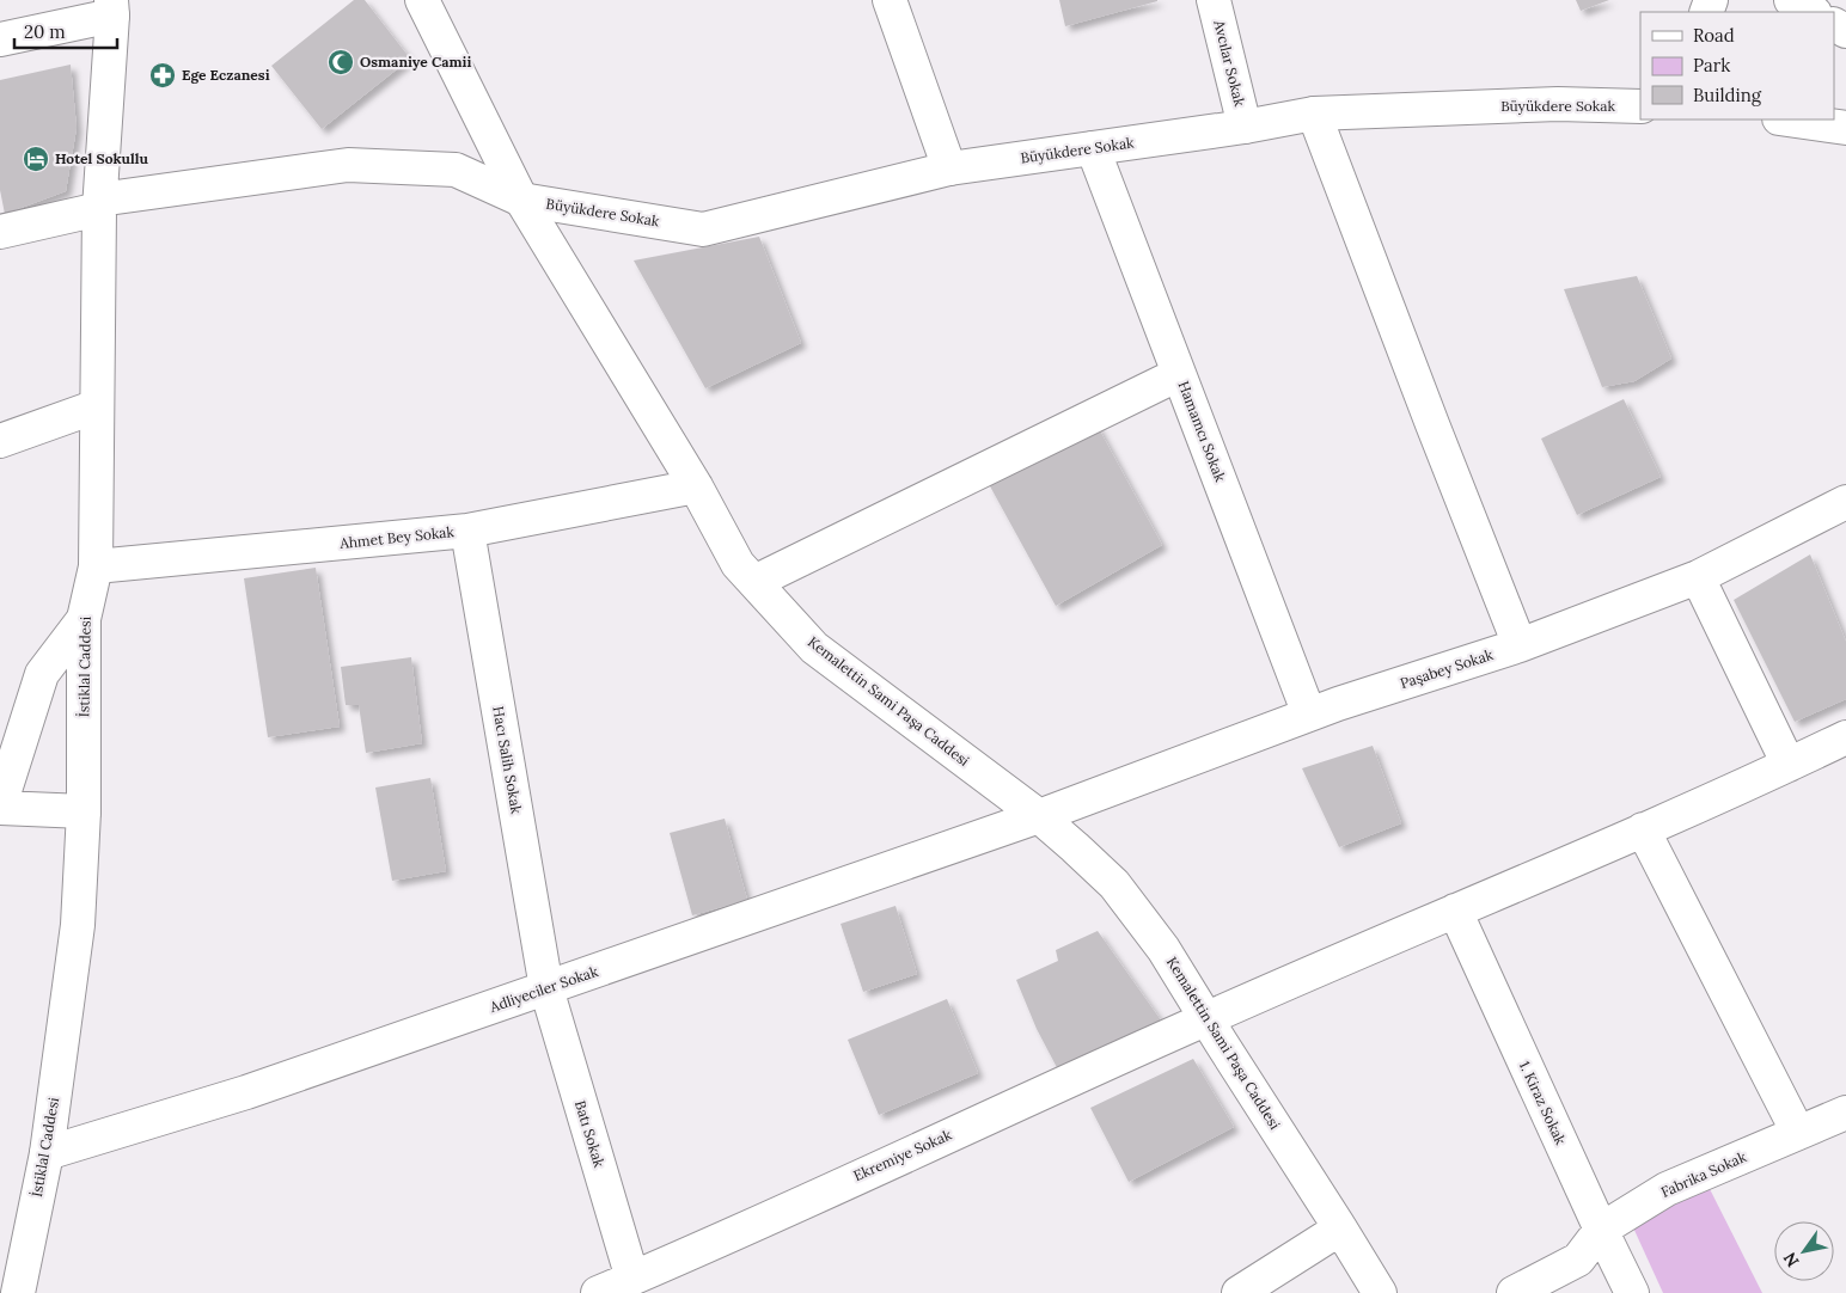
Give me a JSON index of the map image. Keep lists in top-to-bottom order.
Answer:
{
  "streets": {
    "street": [
      "Avcılar Sokak",
      "Büyükdere Sokak",
      "Hamamcı Sokak",
      "Ahmet Bey Sokak",
      "İstiklal Caddesi",
      "Paşabey Sokak",
      "Kemalettin Sami Paşa Caddesi",
      "Hacı Salih Sokak",
      "Adliyeciler Sokak",
      "1. Kiraz Sokak",
      "Batı Sokak",
      "Ekremiye Sokak",
      "Fabrika Sokak"
    ]
  },
  "crossings": [
    ["Avcılar Sokak", "Büyükdere Sokak"],
    ["Büyükdere Sokak", "Hamamcı Sokak"],
    ["Büyükdere Sokak", "İstiklal Caddesi"],
    ["Büyükdere Sokak", "Kemalettin Sami Paşa Caddesi"],
    ["Hamamcı Sokak", "Paşabey Sokak"],
    ["Ahmet Bey Sokak", "İstiklal Caddesi"],
    ["Ahmet Bey Sokak", "Kemalettin Sami Paşa Caddesi"],
    ["Ahmet Bey Sokak", "Hacı Salih Sokak"],
    ["İstiklal Caddesi", "Adliyeciler Sokak"],
    ["Paşabey Sokak", "Kemalettin Sami Paşa Caddesi"],
    ["Paşabey Sokak", "Adliyeciler Sokak"],
    ["Kemalettin Sami Paşa Caddesi", "Adliyeciler Sokak"],
    ["Kemalettin Sami Paşa Caddesi", "Ekremiye Sokak"],
    ["Hacı Salih Sokak", "Adliyeciler Sokak"],
    ["Hacı Salih Sokak", "Batı Sokak"],
    ["Adliyeciler Sokak", "Batı Sokak"],
    ["1. Kiraz Sokak", "Ekremiye Sokak"],
    ["1. Kiraz Sokak", "Fabrika Sokak"],
    ["Batı Sokak", "Ekremiye Sokak"]
  ],
  "places": {
    "mosque": ["Osmaniye Camii"],
    "pharmacy": ["Ege Eczanesi"],
    "hotel": ["Hotel Sokullu"]
  },
  "legend": ["Road", "Park", "Building"],
  "scale_bar": "20 m",
  "north": "bottom left"
}
